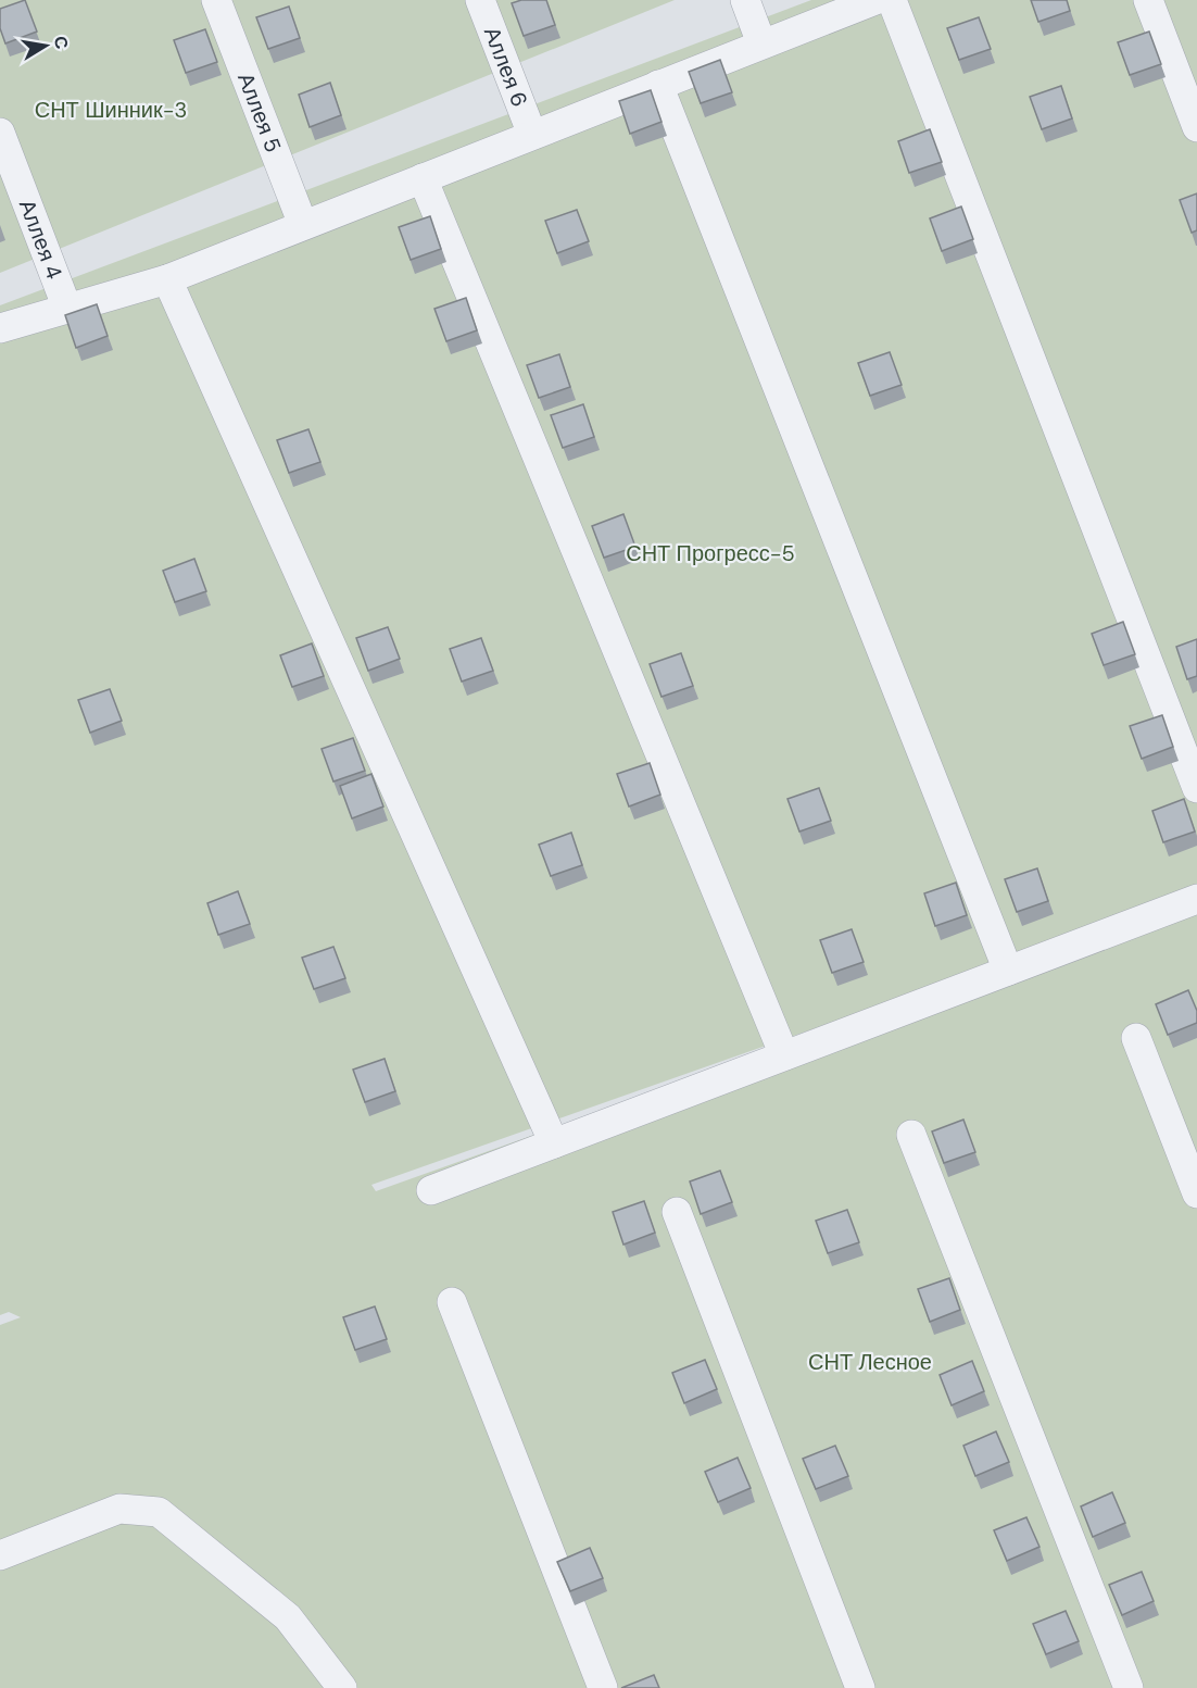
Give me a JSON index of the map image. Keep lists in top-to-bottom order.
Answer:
{
  "streets": {
    "street": ["Аллея 6", "Аллея 5", "Аллея 4"]
  },
  "parks": ["СНТ Шинник-3", "СНТ Прогресс-5", "СНТ Лесное"],
  "north": "right"
}
